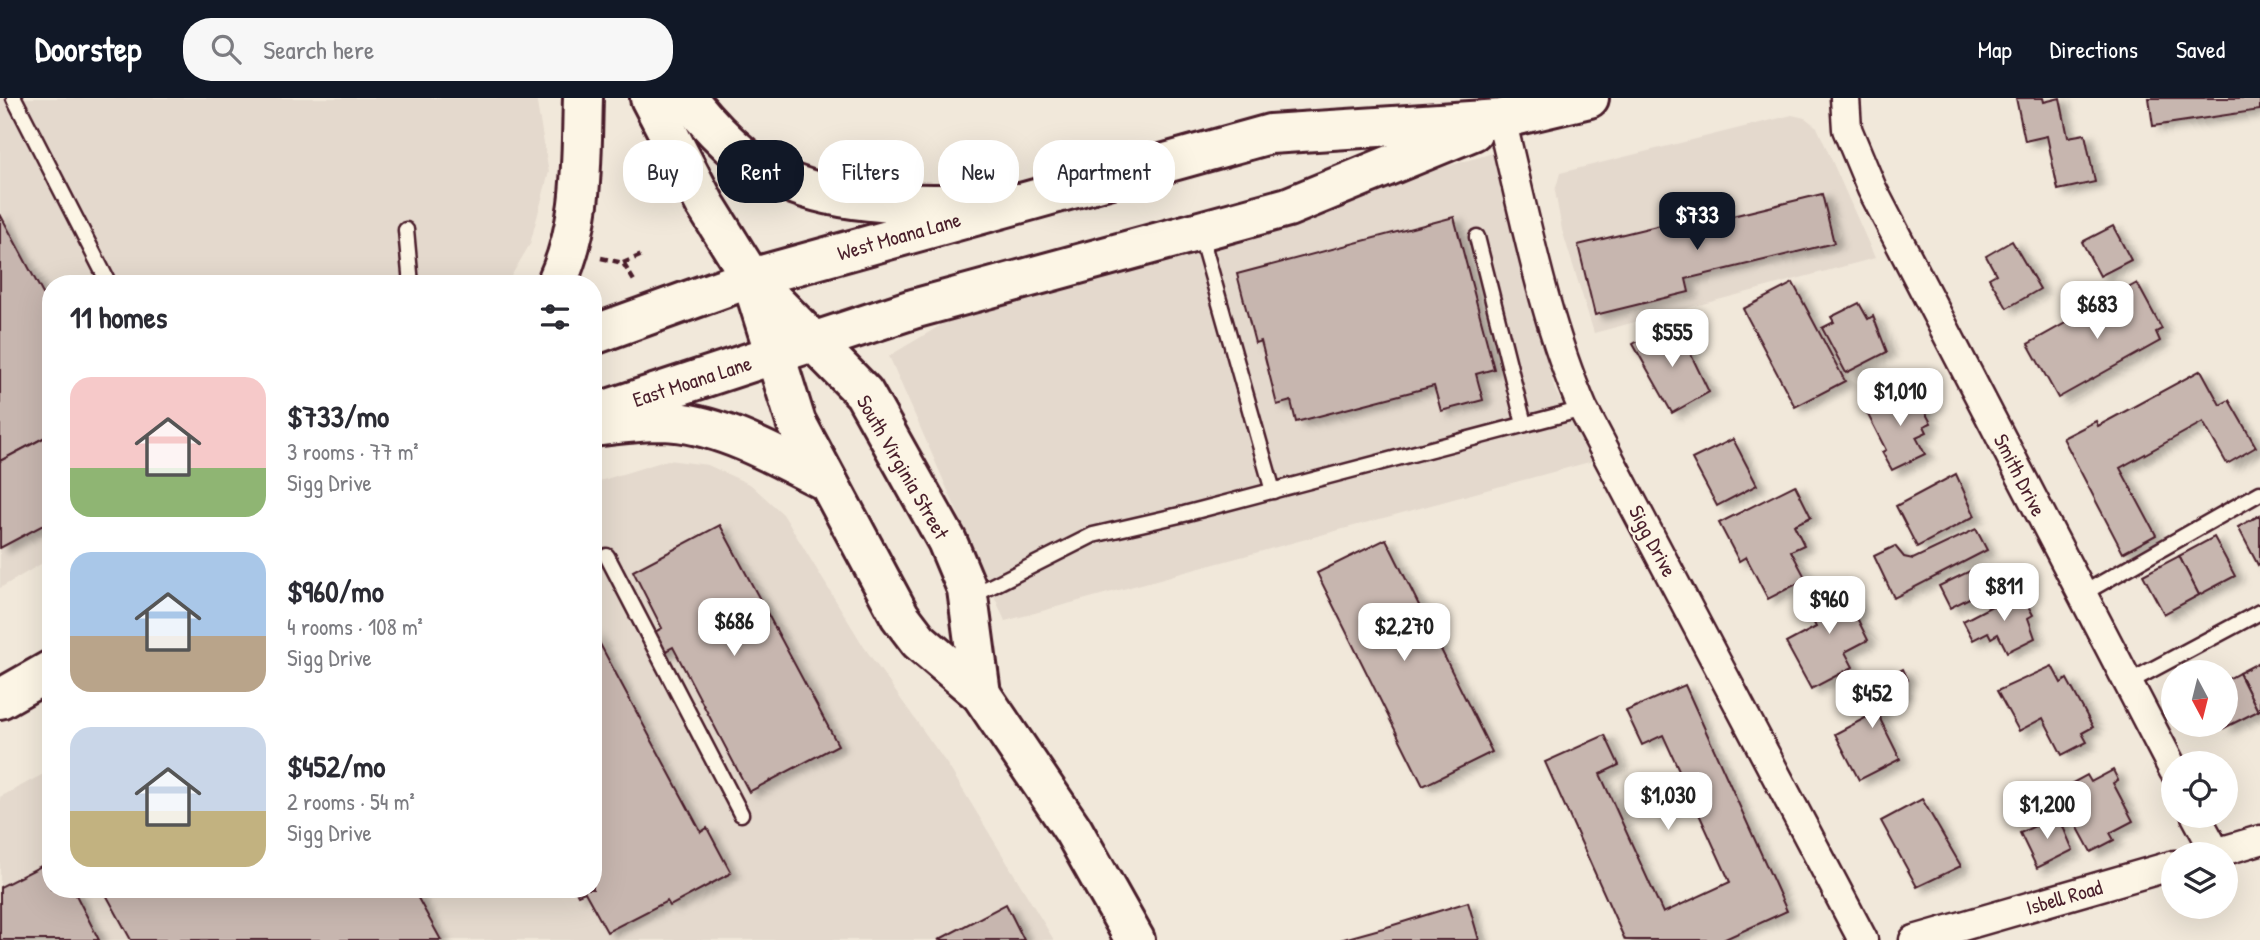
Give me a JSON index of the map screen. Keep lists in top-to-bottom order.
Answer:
{
  "streets": {
    "main road": ["West Moana Lane", "East Moana Lane", "South Virginia Street"],
    "street": ["Smith Drive", "Sigg Drive", "Isbell Road"]
  },
  "crossings": [
    ["West Moana Lane", "East Moana Lane"],
    ["West Moana Lane", "South Virginia Street"],
    ["West Moana Lane", "Sigg Drive"],
    ["East Moana Lane", "South Virginia Street"]
  ],
  "north": "bottom",
  "page": {
    "header": "Doorstep",
    "search": "Search here",
    "nav": ["Map", "Directions", "Saved"],
    "chip": [
      "Buy",
      "Rent",
      "Filters",
      "New",
      "Apartment"
    ],
    "price": [
      "$733",
      "$683",
      "$555",
      "$1,010",
      "$811",
      "$960",
      "$686",
      "$2,270",
      "$452",
      "$1,030",
      "$1,200"
    ],
    "heading": "11 homes",
    "list": [
      {
        "name": "$733/mo",
        "note": "3 rooms · 77 m² · Sigg Drive"
      },
      {
        "name": "$960/mo",
        "note": "4 rooms · 108 m² · Sigg Drive"
      },
      {
        "name": "$452/mo",
        "note": "2 rooms · 54 m² · Sigg Drive"
      }
    ]
  }
}
